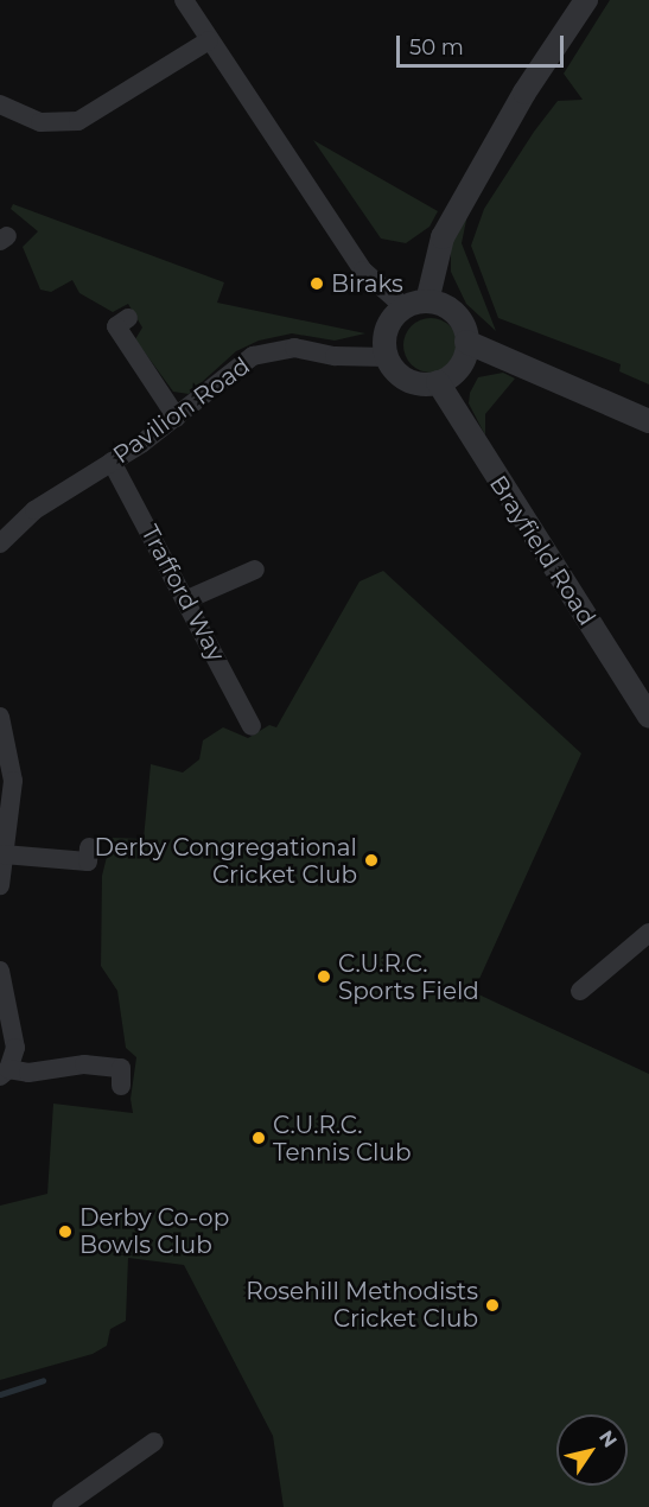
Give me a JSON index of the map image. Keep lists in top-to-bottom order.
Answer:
{
  "streets": {
    "street": ["Pavilion Road", "Brayfield Road", "Trafford Way"]
  },
  "crossings": [
    ["Pavilion Road", "Brayfield Road"],
    ["Pavilion Road", "Trafford Way"]
  ],
  "places": [
    "Biraks",
    "Derby Congregational Cricket Club",
    "C.U.R.C. Sports Field",
    "C.U.R.C. Tennis Club",
    "Derby Co-op Bowls Club",
    "Rosehill Methodists Cricket Club"
  ],
  "scale_bar": "50 m",
  "north": "top right"
}
